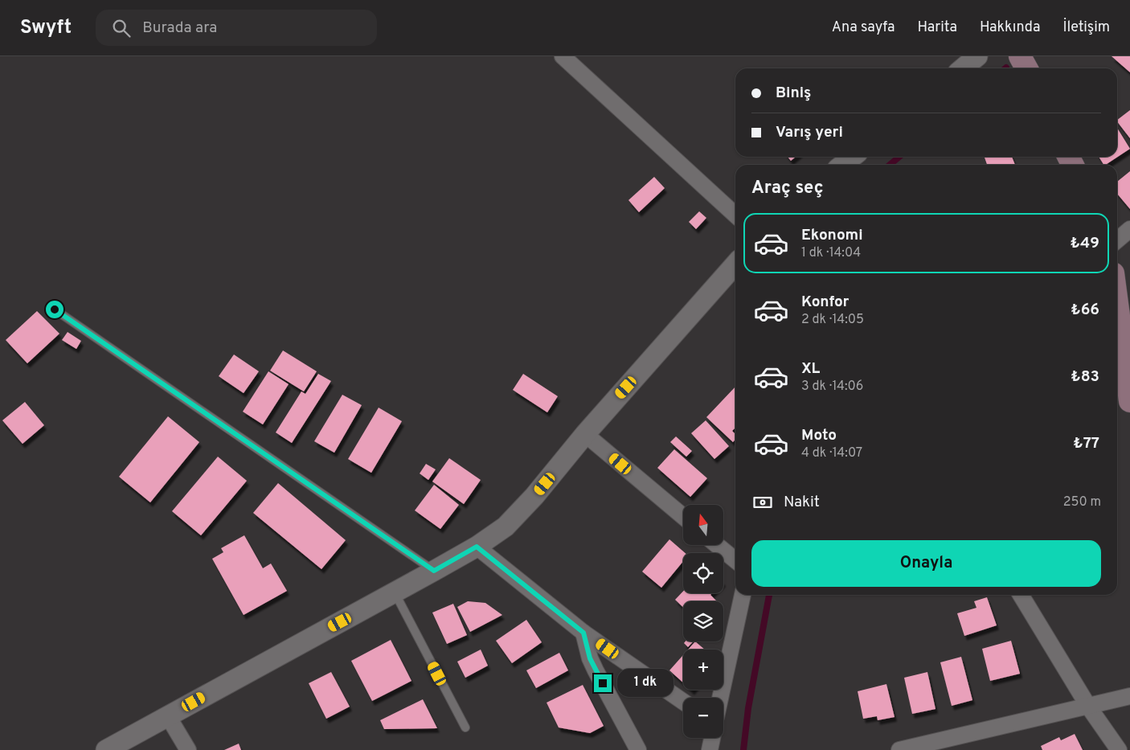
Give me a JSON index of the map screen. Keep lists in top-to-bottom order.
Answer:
{
  "north": "top",
  "page": {
    "header": "Swyft",
    "search": "Burada ara",
    "nav": [
      "Ana sayfa",
      "Harita",
      "Hakkında",
      "İletişim"
    ],
    "banner": ["Biniş", "Varış yeri"],
    "heading": "Araç seç",
    "list": [
      {
        "name": "Ekonomi",
        "note": "1 dk · 14:04",
        "value": "₺49"
      },
      {
        "name": "Konfor",
        "note": "2 dk · 14:05",
        "value": "₺66"
      },
      {
        "name": "XL",
        "note": "3 dk · 14:06",
        "value": "₺83"
      },
      {
        "name": "Moto",
        "note": "4 dk · 14:07",
        "value": "₺77"
      }
    ],
    "pay": ["Nakit", "250 m"],
    "map_buttons": ["+", "−"],
    "buttons": "Onayla",
    "bubble": "1 dk"
  }
}
